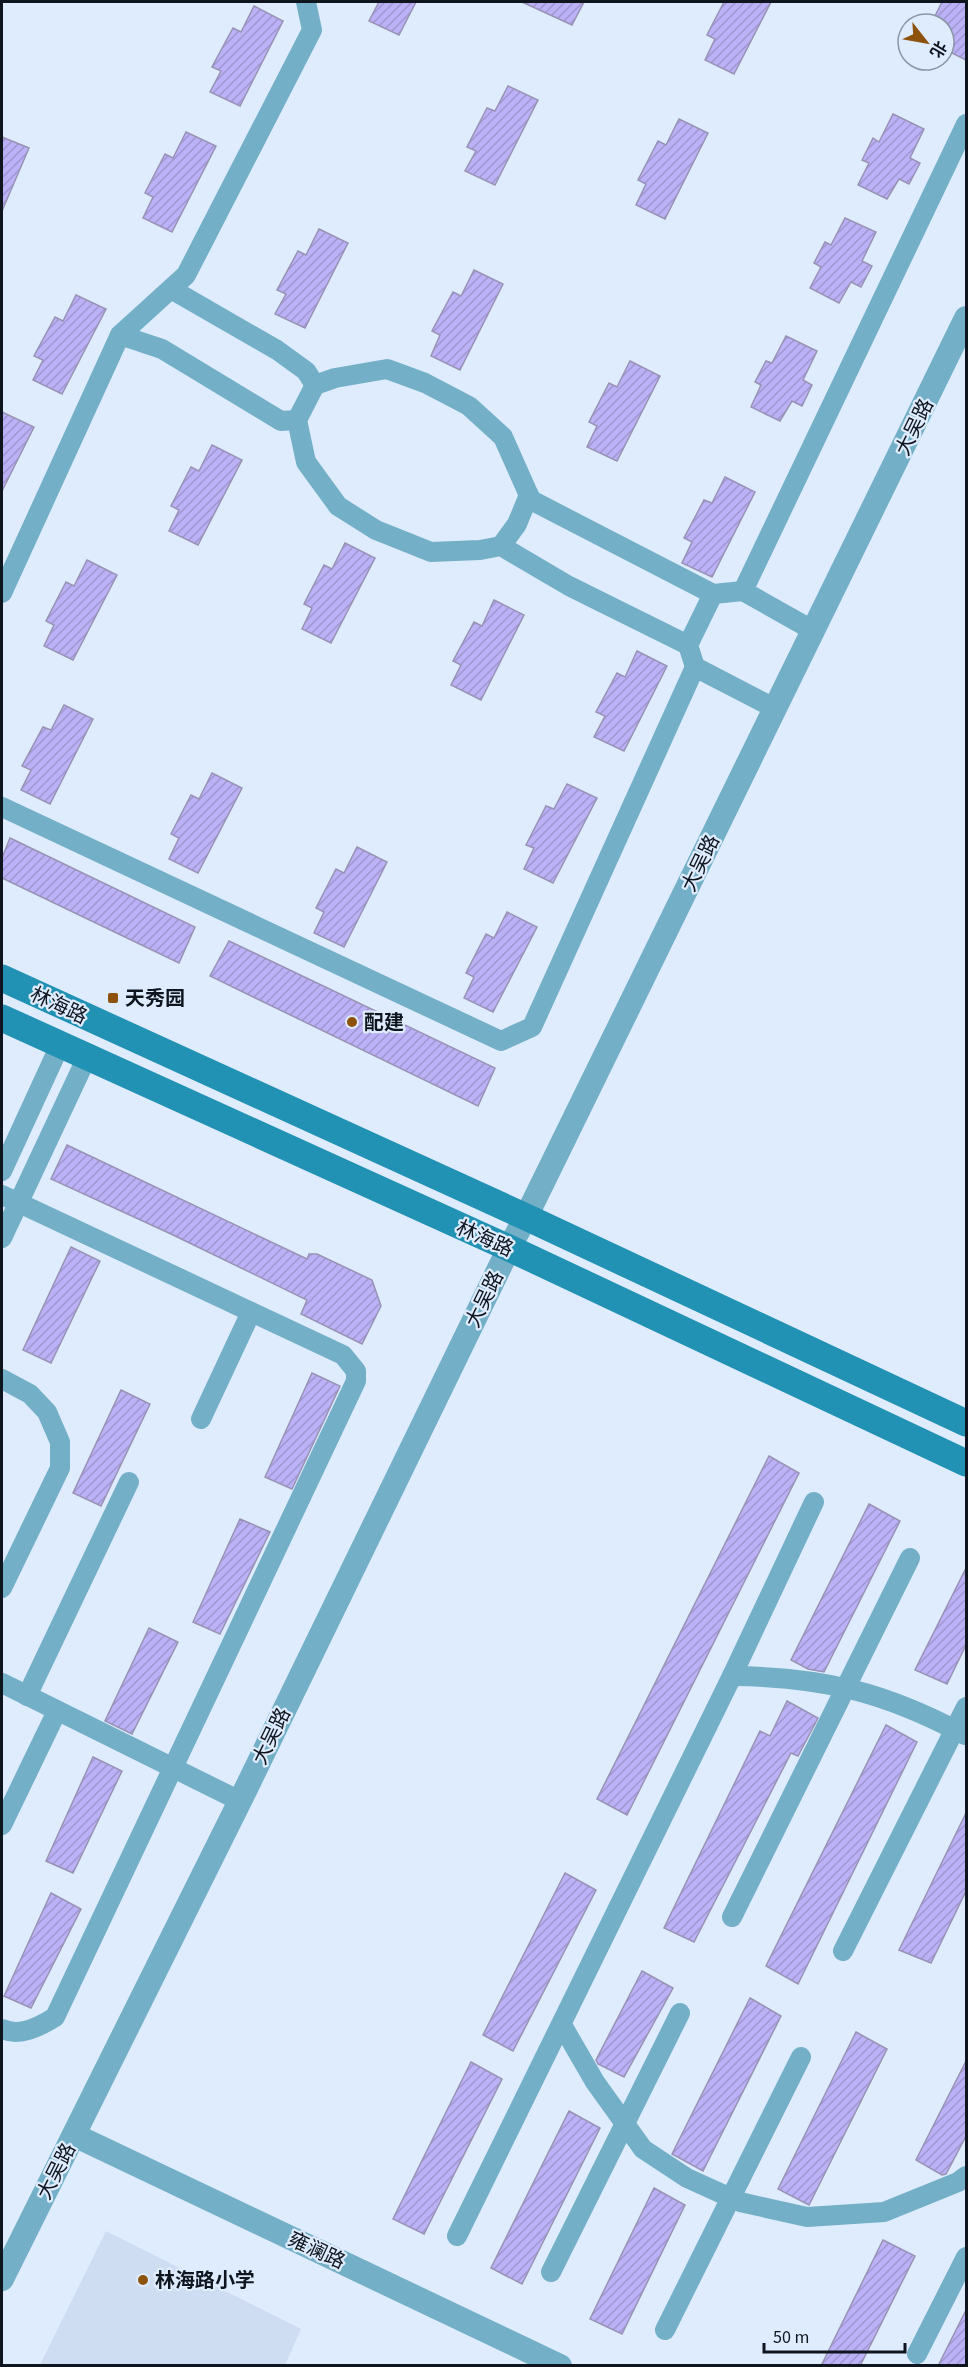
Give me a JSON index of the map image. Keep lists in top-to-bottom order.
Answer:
{
  "streets": {
    "main road": ["林海路"],
    "street": ["大吴路", "雍澜路"]
  },
  "crossings": [
    ["大吴路", "林海路"],
    ["大吴路", "雍澜路"]
  ],
  "places": {
    "transit": ["天秀园"],
    "other": ["配建", "林海路小学"]
  },
  "scale_bar": "50 m",
  "north": "bottom right"
}
